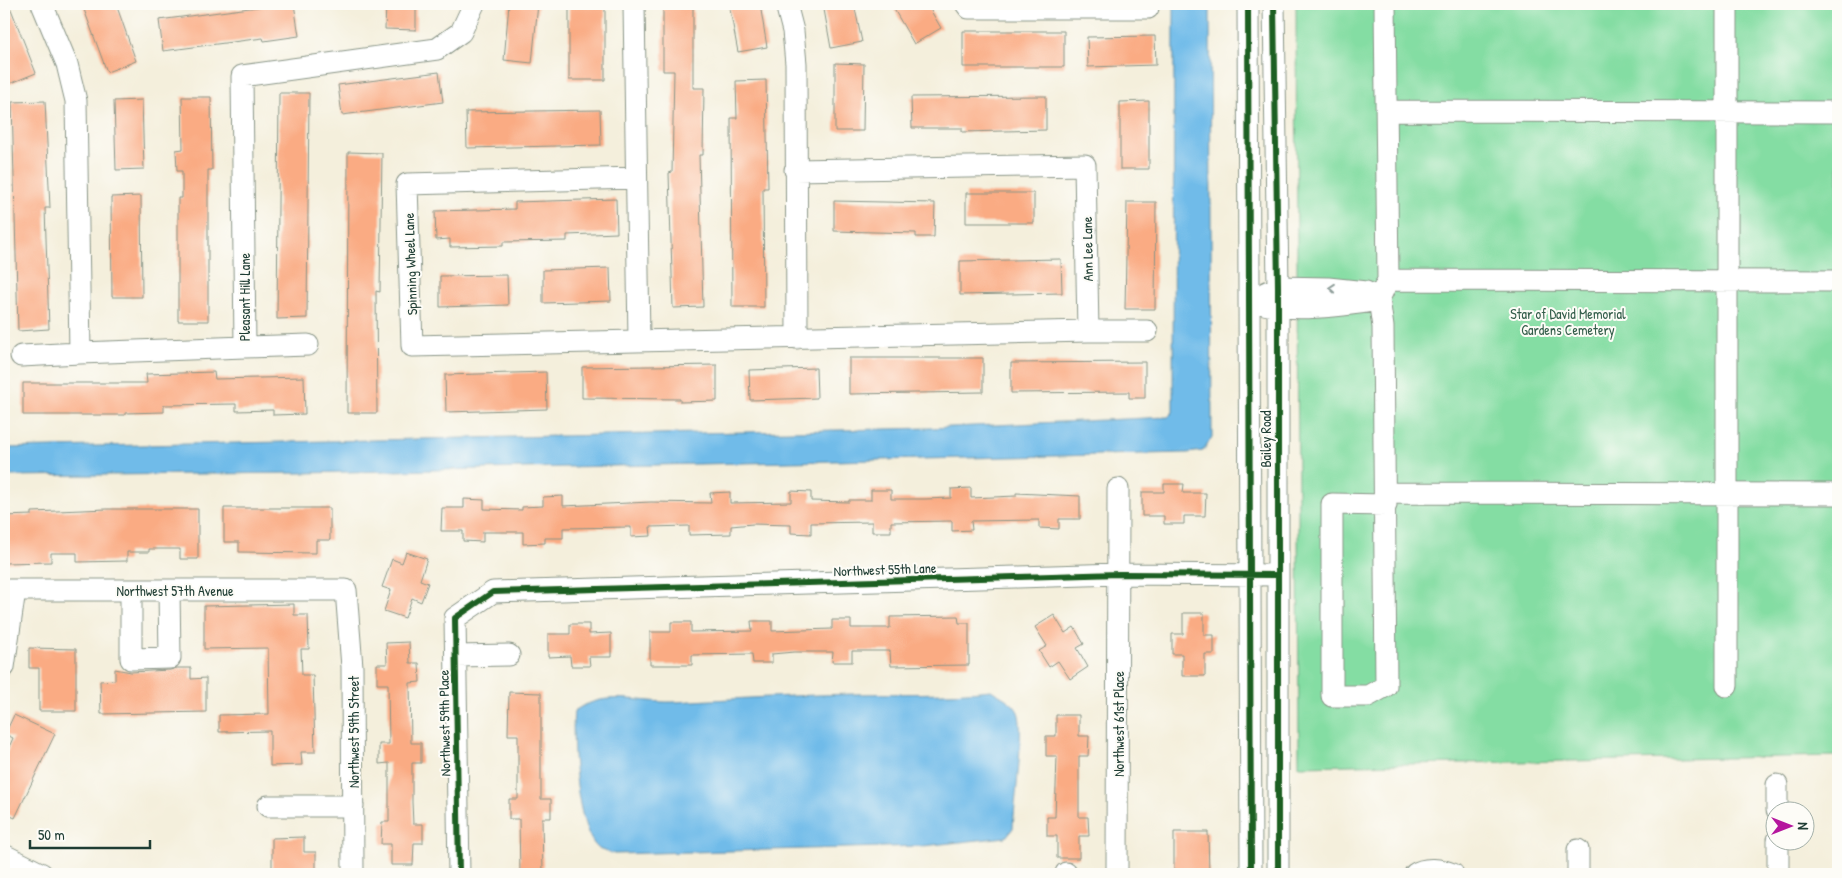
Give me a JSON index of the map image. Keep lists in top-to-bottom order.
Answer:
{
  "streets": {
    "street": [
      "Ann Lee Lane",
      "Spinning Wheel Lane",
      "Pleasant Hill Lane",
      "Bailey Road",
      "Northwest 55th Lane",
      "Northwest 57th Avenue",
      "Northwest 59th Place",
      "Northwest 61st Place",
      "Northwest 59th Street"
    ]
  },
  "crossings": [
    ["Bailey Road", "Northwest 55th Lane"],
    ["Northwest 55th Lane", "Northwest 59th Place"],
    ["Northwest 55th Lane", "Northwest 61st Place"],
    ["Northwest 57th Avenue", "Northwest 59th Street"]
  ],
  "parks": ["Star of David Memorial Gardens Cemetery"],
  "scale_bar": "50 m",
  "north": "right"
}
